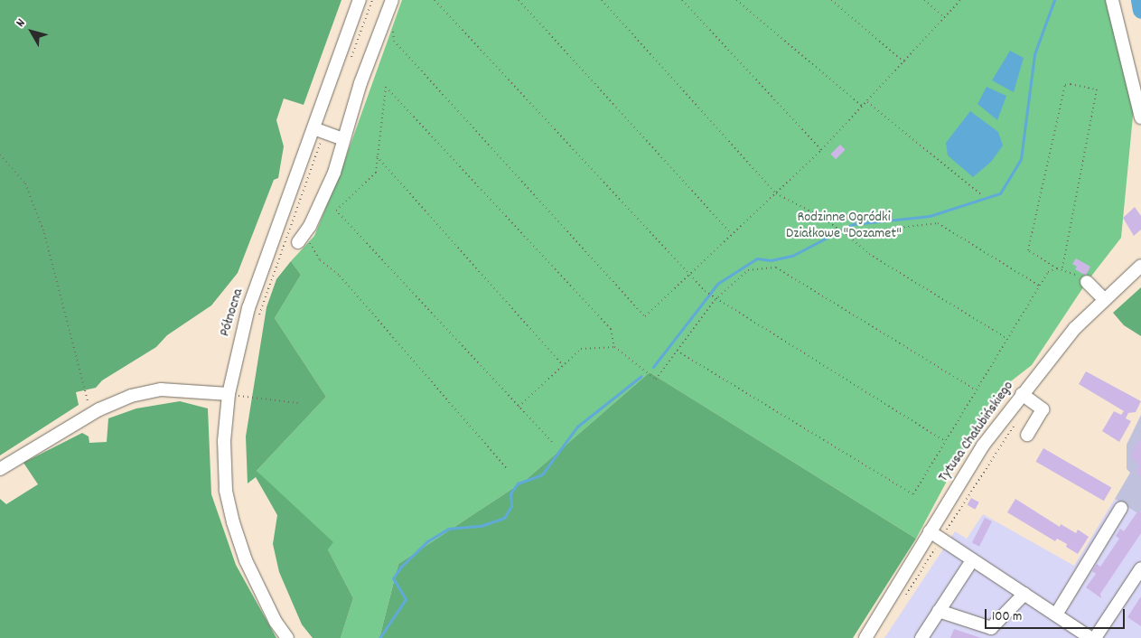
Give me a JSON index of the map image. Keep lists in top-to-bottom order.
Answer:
{
  "streets": {
    "street": ["Północna", "Tytusa Chałubińskiego"]
  },
  "parks": ["Rodzinne Ogródki Działkowe \"Dozamet\""],
  "scale_bar": "100 m",
  "north": "top left"
}
